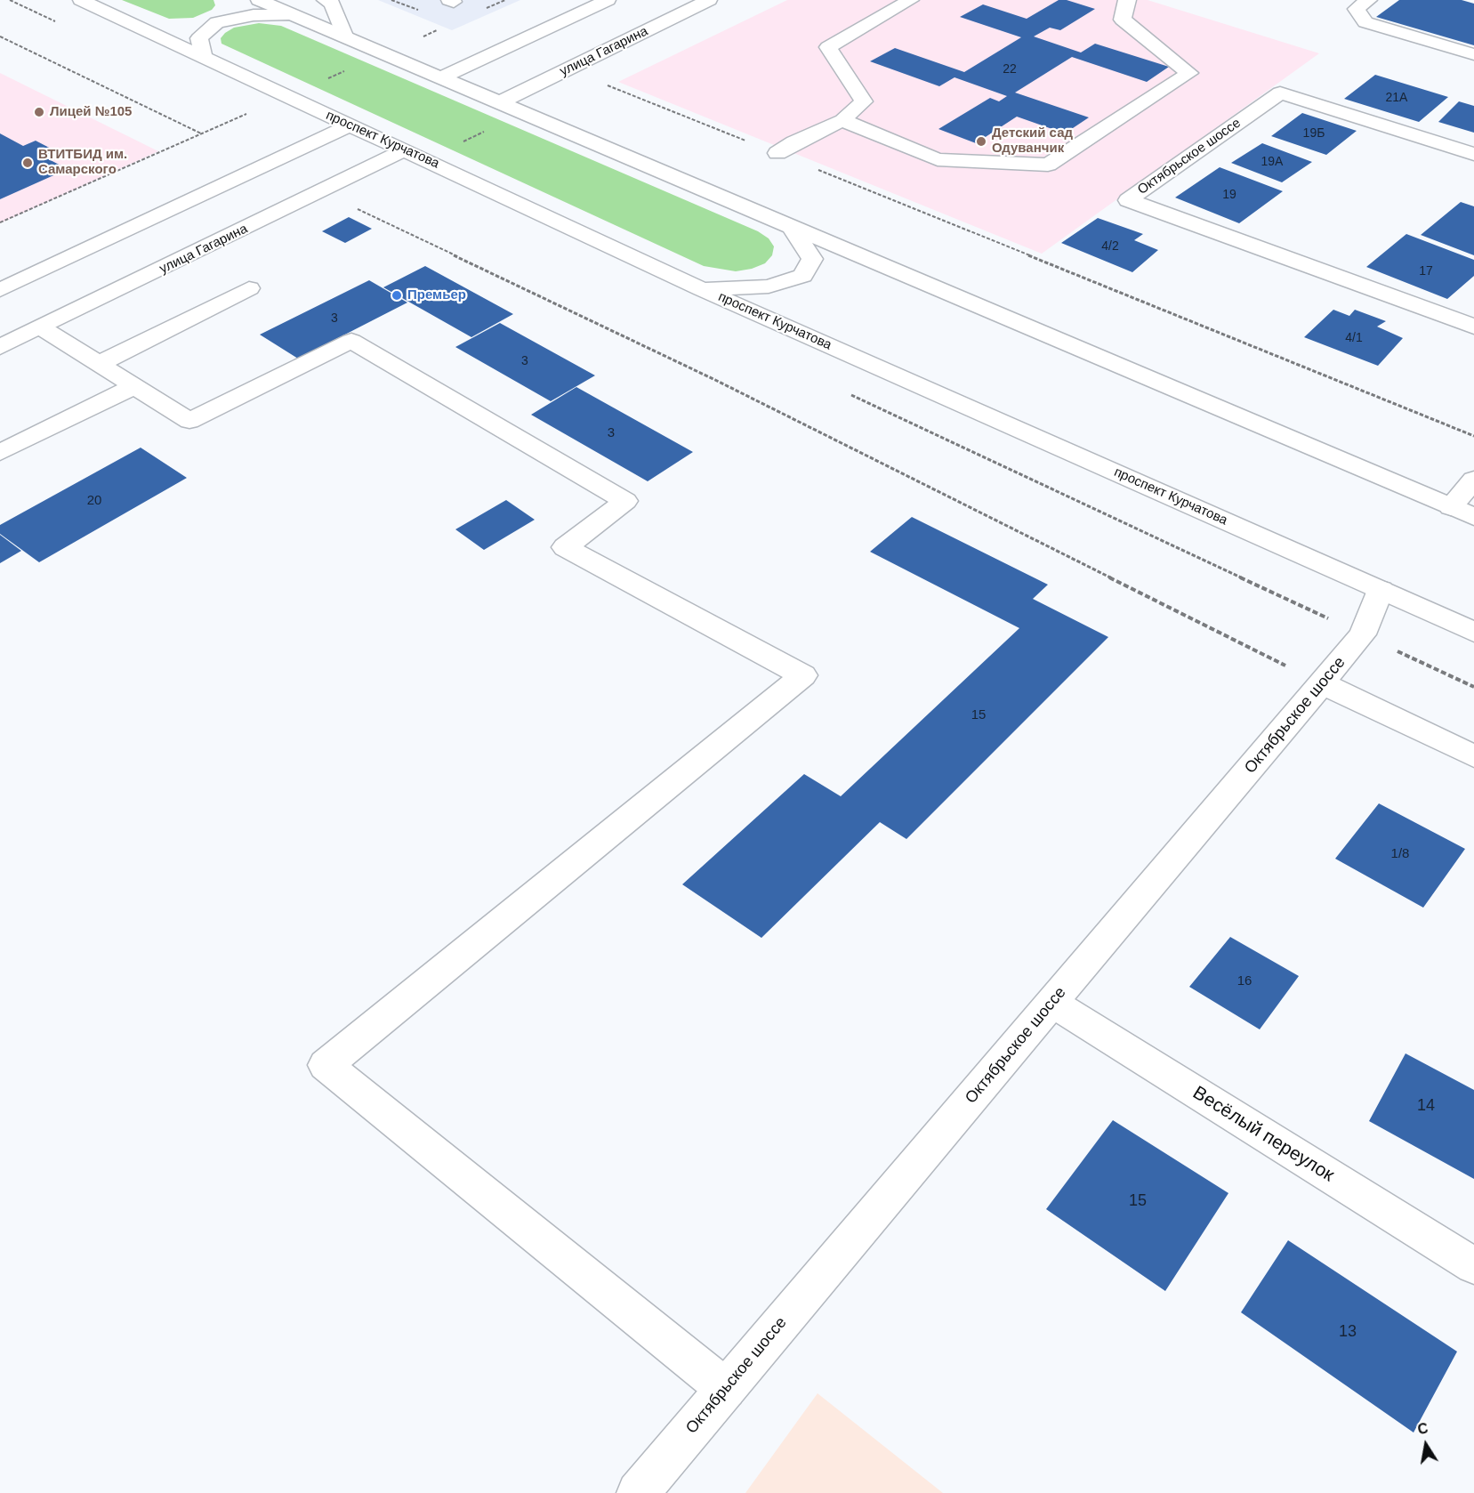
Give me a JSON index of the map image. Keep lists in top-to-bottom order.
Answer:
{
  "streets": {
    "street": [
      "улица Гагарина",
      "проспект Курчатова",
      "Октябрьское шоссе",
      "Весёлый переулок"
    ]
  },
  "crossings": [
    ["улица Гагарина", "проспект Курчатова"],
    ["проспект Курчатова", "Октябрьское шоссе"],
    ["Октябрьское шоссе", "Весёлый переулок"]
  ],
  "places": [
    "Лицей №105",
    "Детский сад Одуванчик",
    "ВТИТБИД им. Самарского",
    "Премьер"
  ],
  "house_numbers": [
    "22",
    "21А",
    "19Б",
    "19А",
    "19",
    "4/2",
    "17",
    "3",
    "4/1",
    "3",
    "3",
    "20",
    "15",
    "1/8",
    "16",
    "14",
    "15",
    "13"
  ],
  "north": "top"
}
